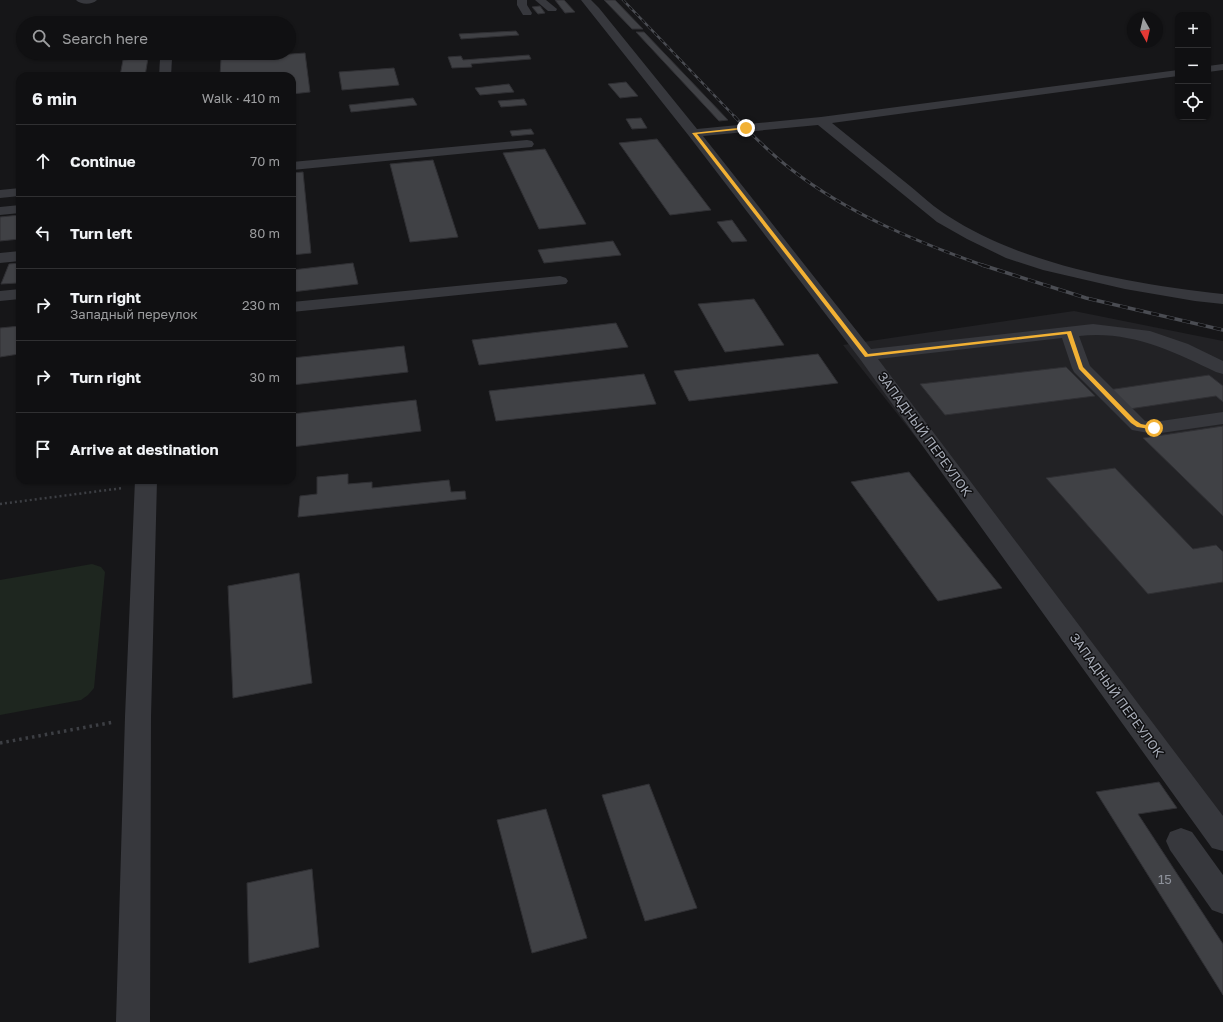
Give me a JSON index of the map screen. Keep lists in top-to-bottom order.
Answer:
{
  "streets": {
    "street": ["ЗАПАДНЫЙ ПЕРЕУЛОК"]
  },
  "house_numbers": ["15"],
  "north": "bottom",
  "page": {
    "map_buttons": ["+", "−"],
    "search": "Search here",
    "heading": ["6 min", "Walk · 410 m"],
    "list": [
      ["Continue", "70 m"],
      ["Turn left", "80 m"],
      ["Turn right", "Западный переулок", "230 m"],
      ["Turn right", "30 m"],
      "Arrive at destination"
    ]
  }
}
